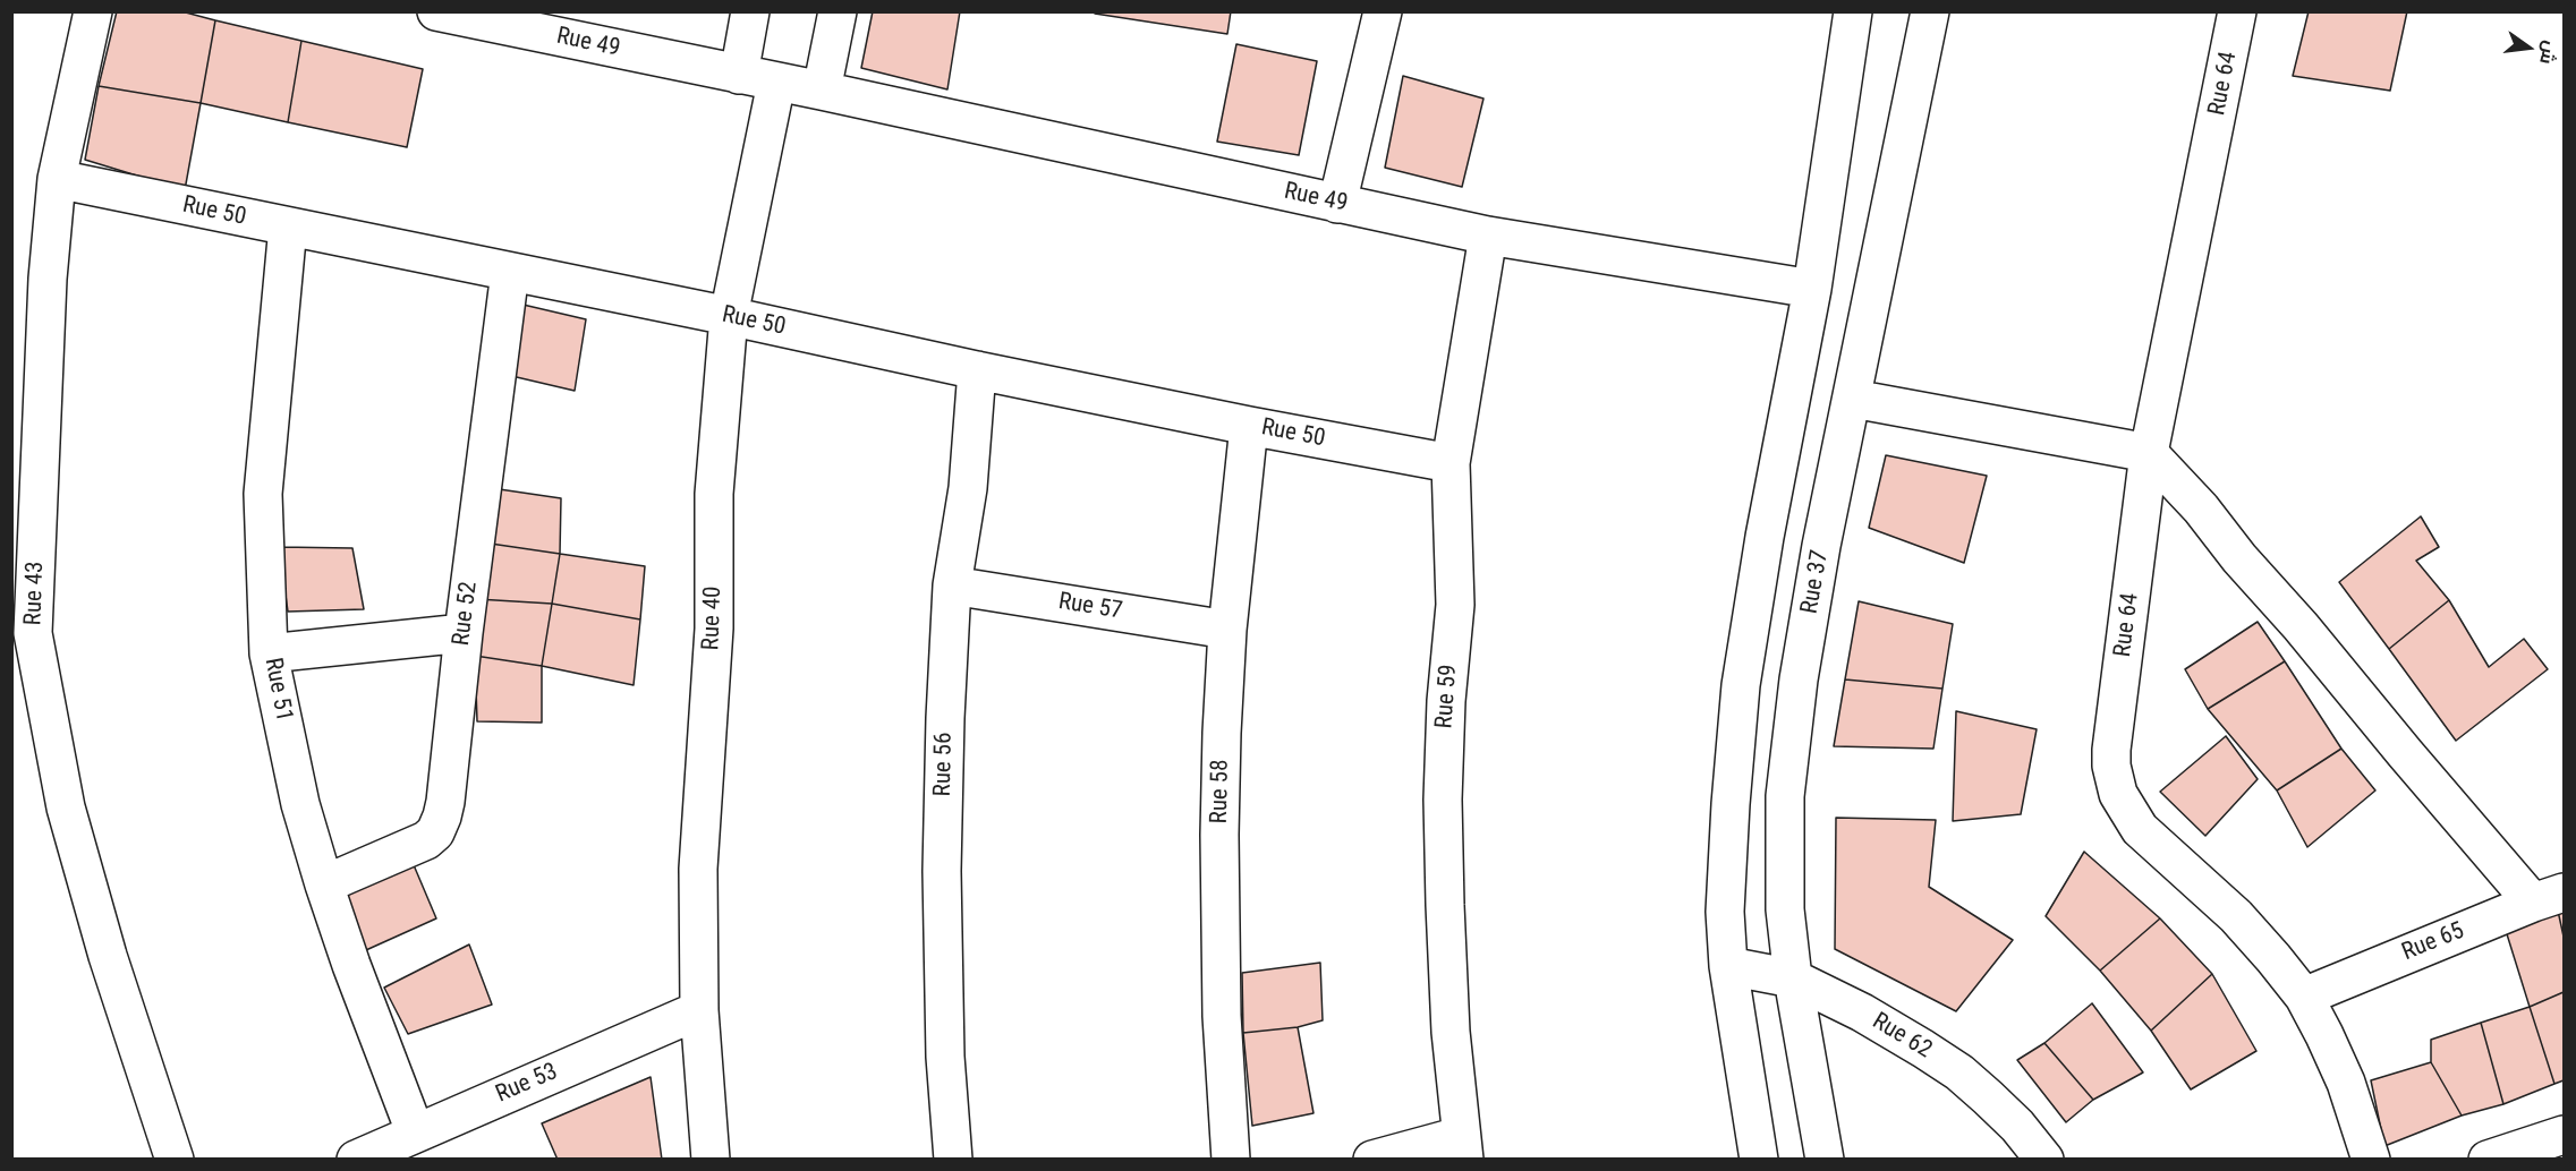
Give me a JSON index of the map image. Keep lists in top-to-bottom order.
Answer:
{
  "streets": {
    "street": [
      "Rue 49",
      "Rue 64",
      "Rue 50",
      "Rue 37",
      "Rue 43",
      "Rue 57",
      "Rue 52",
      "Rue 40",
      "Rue 51",
      "Rue 59",
      "Rue 56",
      "Rue 58",
      "Rue 65",
      "Rue 62",
      "Rue 53"
    ]
  },
  "crossings": [
    ["Rue 49", "Rue 59"],
    ["Rue 64", "Rue 65"],
    ["Rue 50", "Rue 43"],
    ["Rue 50", "Rue 52"],
    ["Rue 50", "Rue 40"],
    ["Rue 50", "Rue 51"],
    ["Rue 50", "Rue 59"],
    ["Rue 50", "Rue 56"],
    ["Rue 50", "Rue 58"],
    ["Rue 37", "Rue 62"],
    ["Rue 57", "Rue 56"],
    ["Rue 57", "Rue 58"],
    ["Rue 52", "Rue 51"],
    ["Rue 40", "Rue 53"],
    ["Rue 51", "Rue 53"]
  ],
  "north": "right"
}
